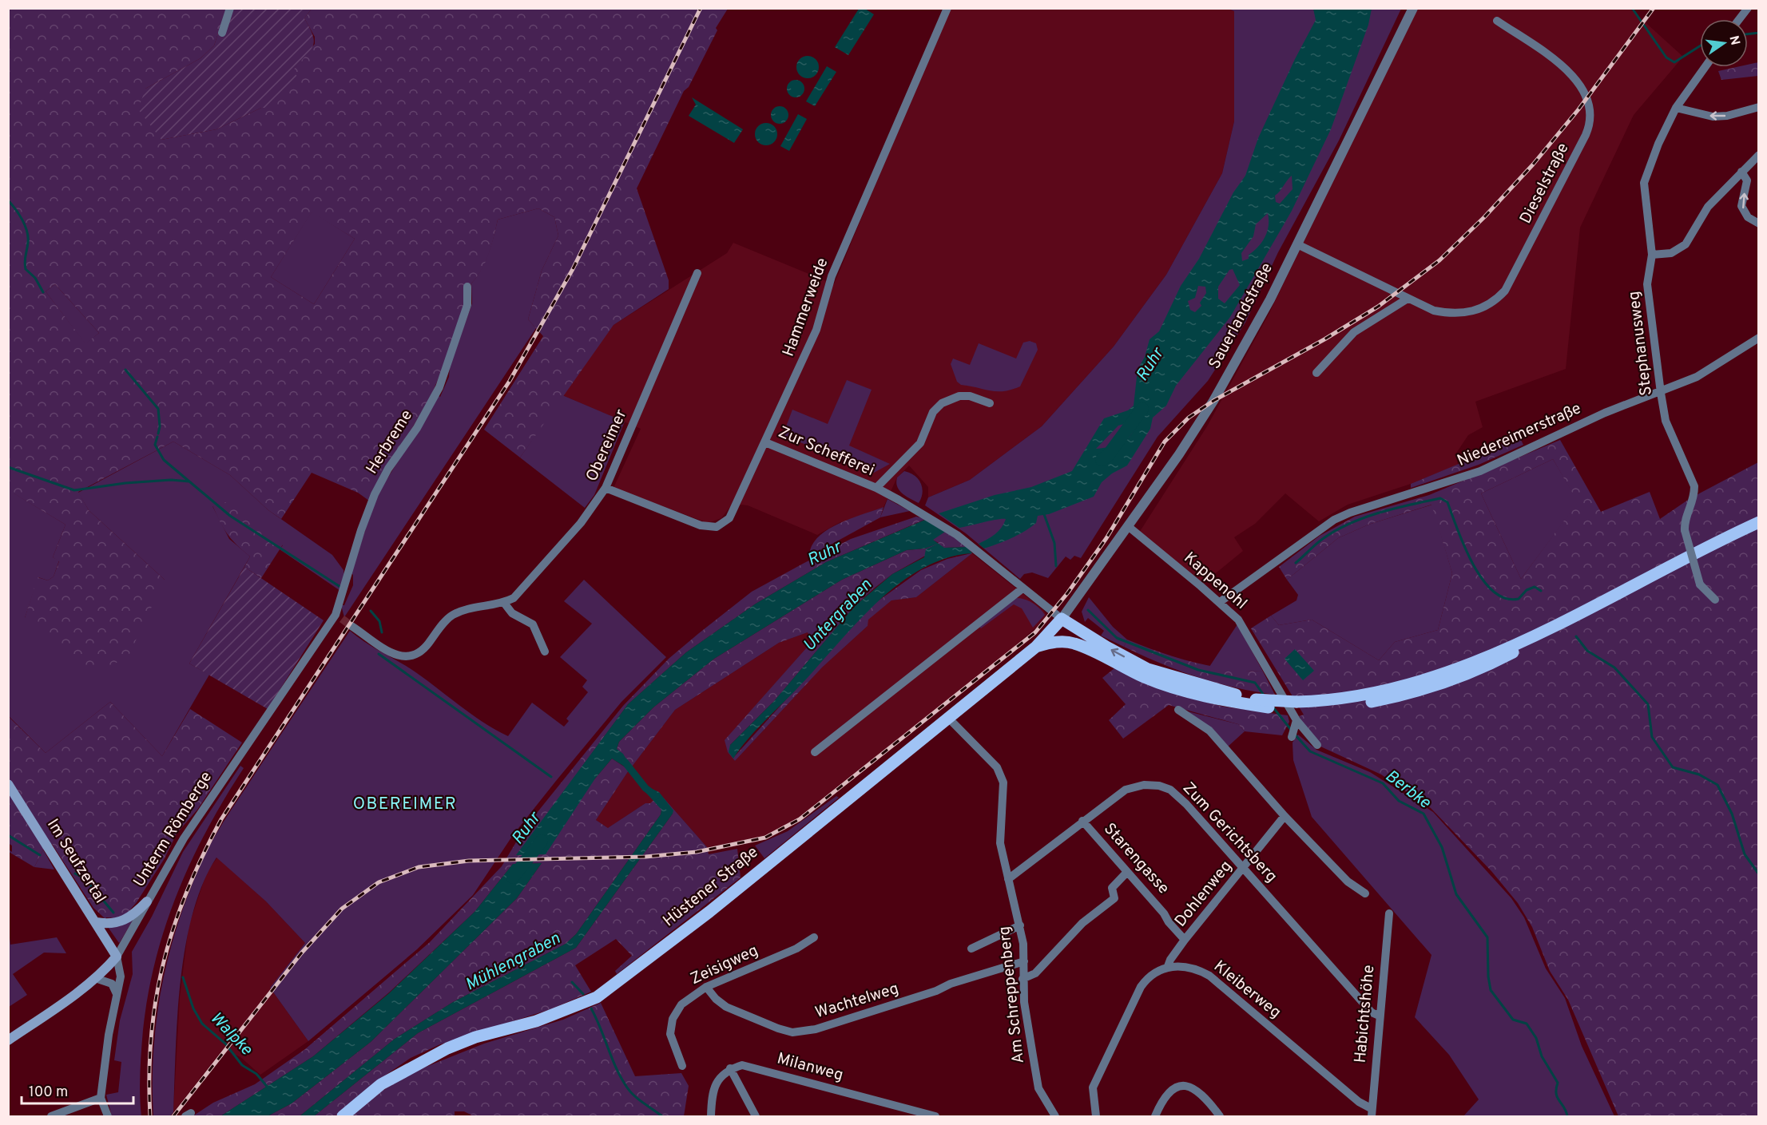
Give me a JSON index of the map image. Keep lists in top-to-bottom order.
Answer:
{
  "streets": {
    "main road": ["Unterm Römberge", "Im Seufzertal", "Hüstener Straße"],
    "street": [
      "Dieselstraße",
      "Hammerweide",
      "Sauerlandstraße",
      "Stephanusweg",
      "Niedereimerstraße",
      "Herbreme",
      "Obereimer",
      "Zur Schefferei",
      "Kappenohl",
      "Zum Gerichtsberg",
      "Starengasse",
      "Dohlenweg",
      "Zeisigweg",
      "Kleiberweg",
      "Am Schreppenberg",
      "Wachtelweg",
      "Habichtshöhe",
      "Milanweg"
    ]
  },
  "crossings": [
    ["Dieselstraße", "Sauerlandstraße"],
    ["Hammerweide", "Obereimer"],
    ["Hammerweide", "Zur Schefferei"],
    ["Sauerlandstraße", "Kappenohl"],
    ["Sauerlandstraße", "Hüstener Straße"],
    ["Stephanusweg", "Niedereimerstraße"],
    ["Niedereimerstraße", "Kappenohl"],
    ["Herbreme", "Unterm Römberge"],
    ["Unterm Römberge", "Im Seufzertal"],
    ["Zum Gerichtsberg", "Starengasse"],
    ["Zum Gerichtsberg", "Dohlenweg"],
    ["Zum Gerichtsberg", "Am Schreppenberg"],
    ["Zum Gerichtsberg", "Habichtshöhe"],
    ["Starengasse", "Dohlenweg"],
    ["Hüstener Straße", "Am Schreppenberg"],
    ["Dohlenweg", "Kleiberweg"],
    ["Zeisigweg", "Wachtelweg"],
    ["Kleiberweg", "Habichtshöhe"],
    ["Am Schreppenberg", "Wachtelweg"]
  ],
  "districts": ["OBEREIMER"],
  "water": [
    "Ruhr",
    "Untergraben",
    "Berbke",
    "Mühlengraben",
    "Walpke"
  ],
  "scale_bar": "100 m",
  "north": "right"
}
